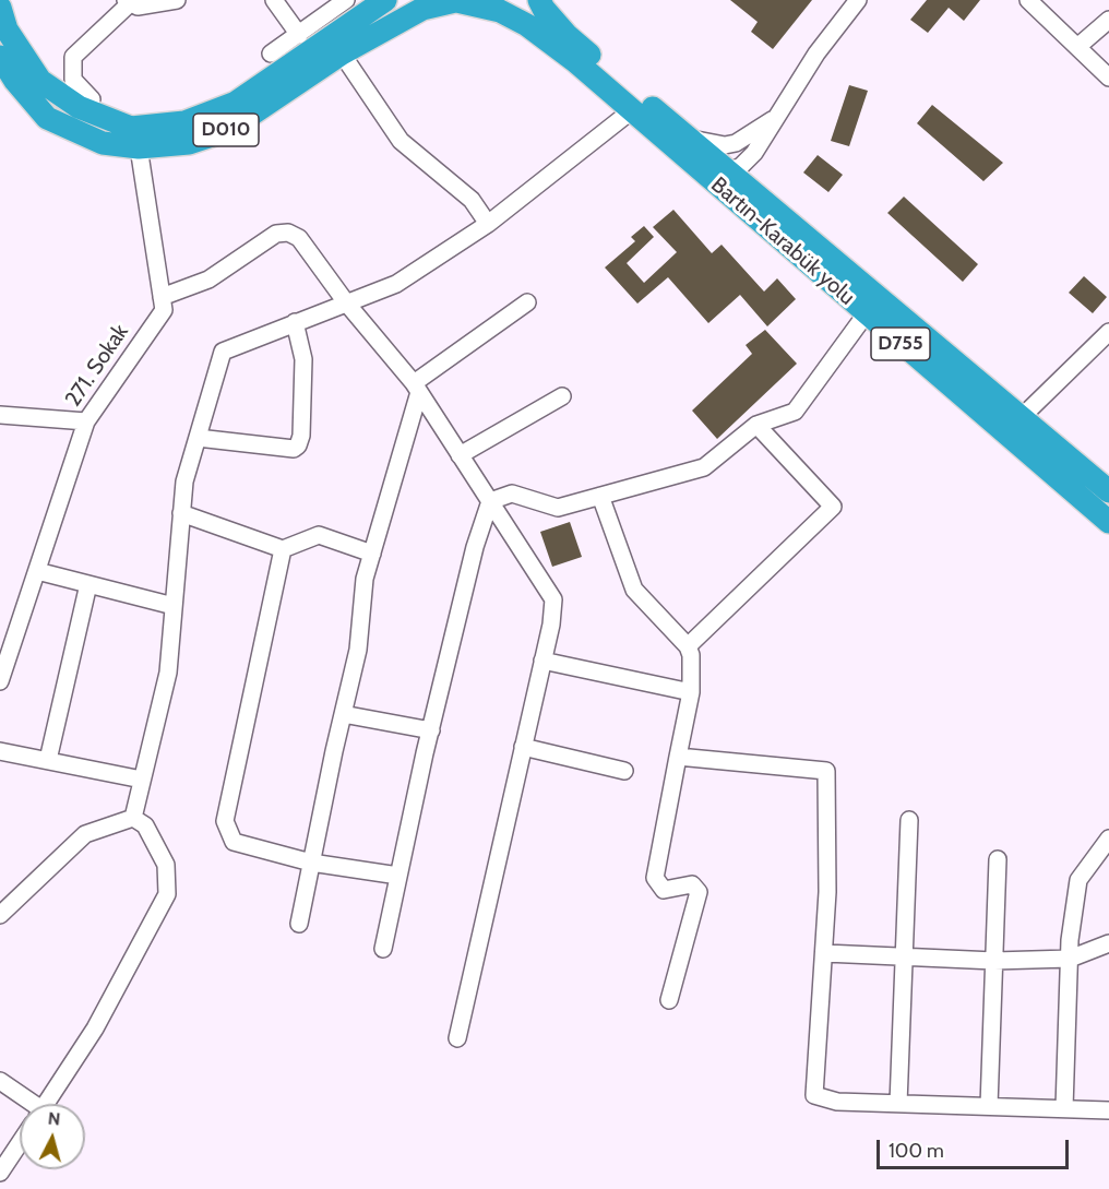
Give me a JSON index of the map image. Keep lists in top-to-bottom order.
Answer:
{
  "streets": {
    "highway": ["D010", "Bartın-Karabük yolu", "D755"],
    "street": ["271. Sokak"]
  },
  "crossings": [
    ["D010", "Bartın-Karabük yolu"],
    ["D010", "271. Sokak"]
  ],
  "scale_bar": "100 m",
  "north": "top"
}
